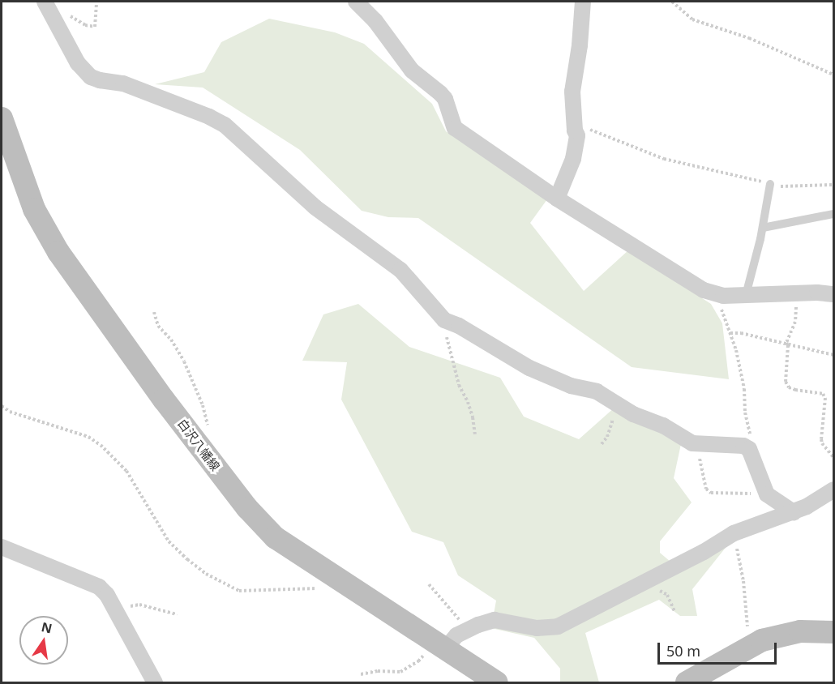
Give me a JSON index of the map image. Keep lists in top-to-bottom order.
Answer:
{
  "streets": {
    "main road": ["白沢八幡線"]
  },
  "scale_bar": "50 m",
  "north": "top"
}
